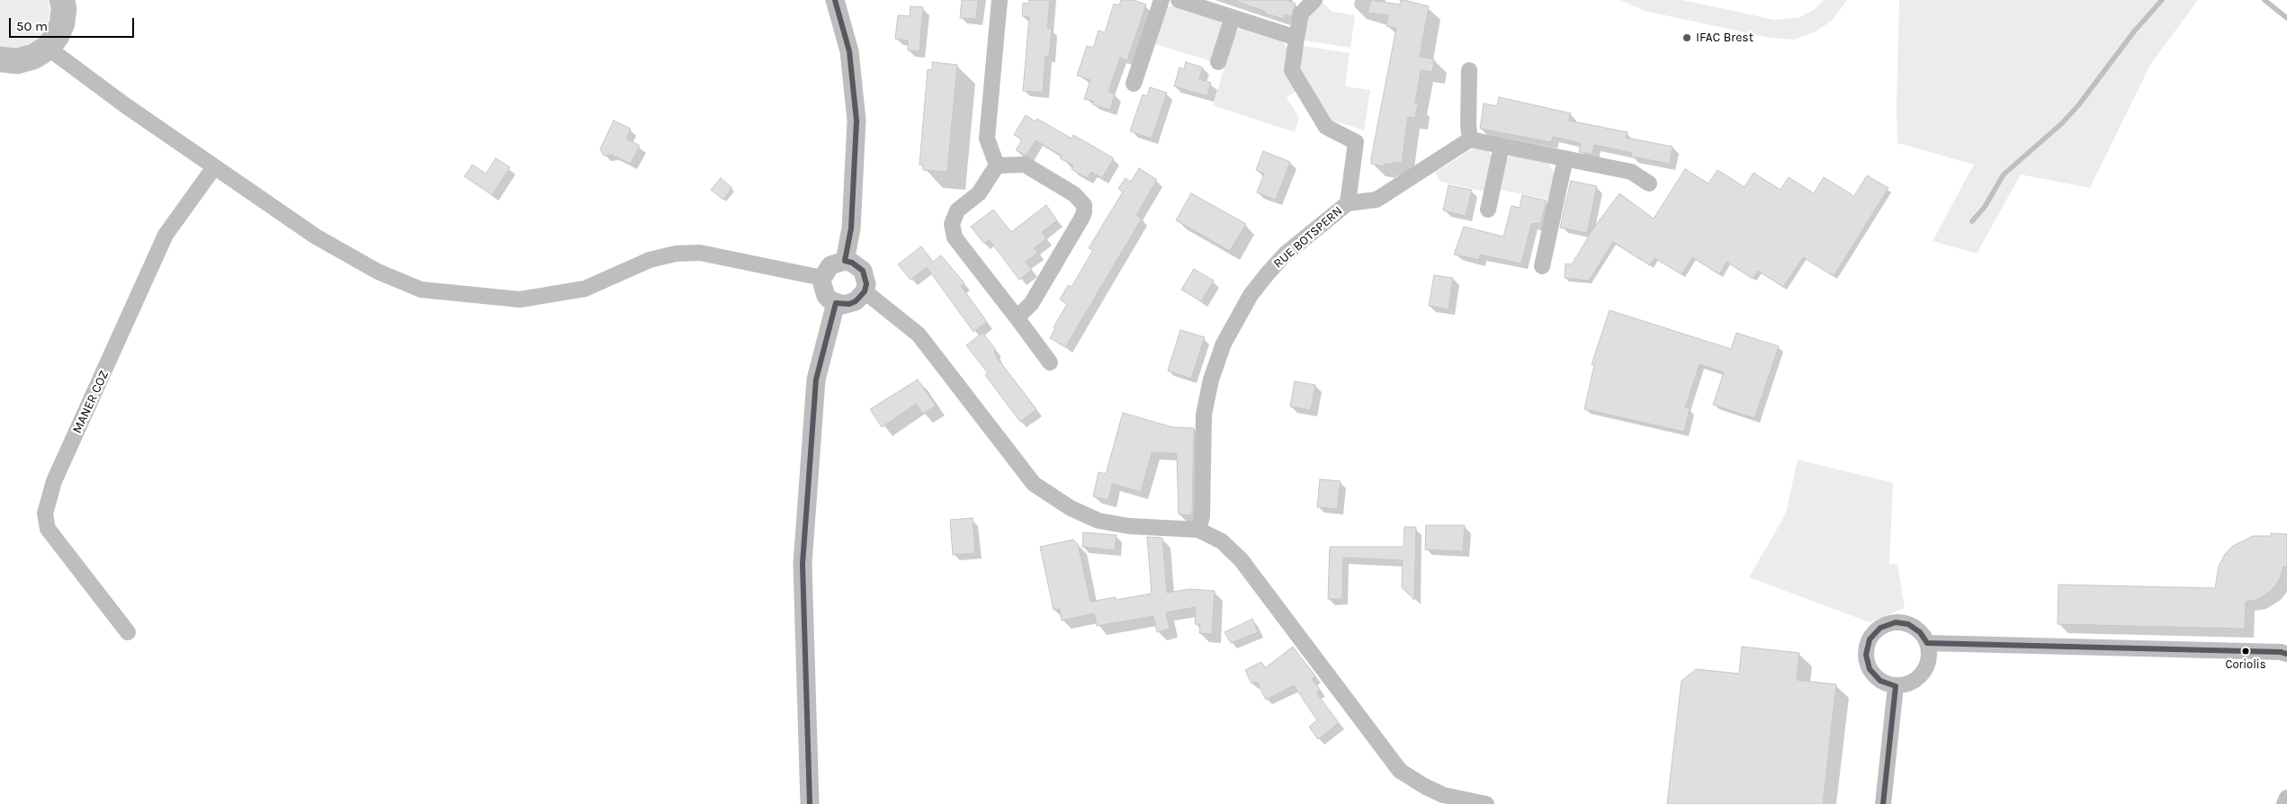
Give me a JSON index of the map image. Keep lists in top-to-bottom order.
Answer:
{
  "streets": {
    "street": ["RUE BOTSPERN", "MANER COZ"]
  },
  "places": ["IFAC Brest", "Coriolis"],
  "scale_bar": "50 m"
}
